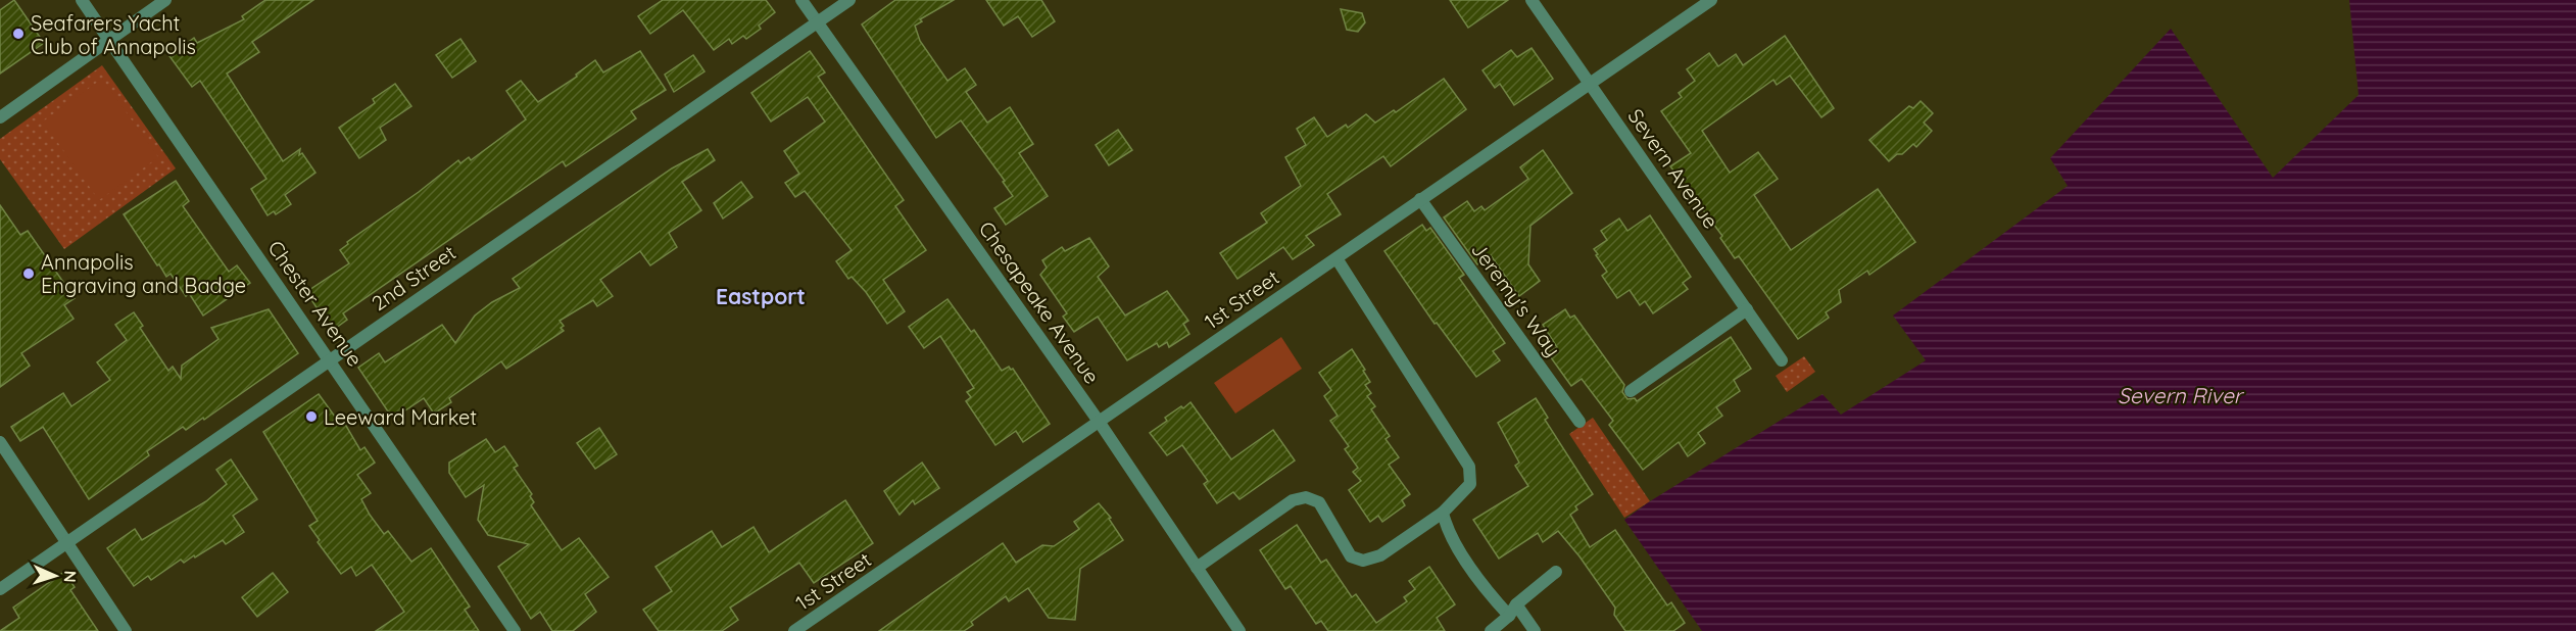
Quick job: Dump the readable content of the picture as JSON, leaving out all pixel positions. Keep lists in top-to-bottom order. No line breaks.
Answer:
{"streets":{"street":["Severn Avenue","2nd Street","1st Street","Jeremy's Way","Chesapeake Avenue","Chester Avenue"]},"crossings":[["Severn Avenue","1st Street"],["2nd Street","Chesapeake Avenue"],["2nd Street","Chester Avenue"],["1st Street","Jeremy's Way"],["1st Street","Chesapeake Avenue"]],"districts":["Eastport"],"water":["Severn River"],"places":["Seafarers Yacht Club of Annapolis","Annapolis Engraving and Badge","Leeward Market"],"north":"right"}
